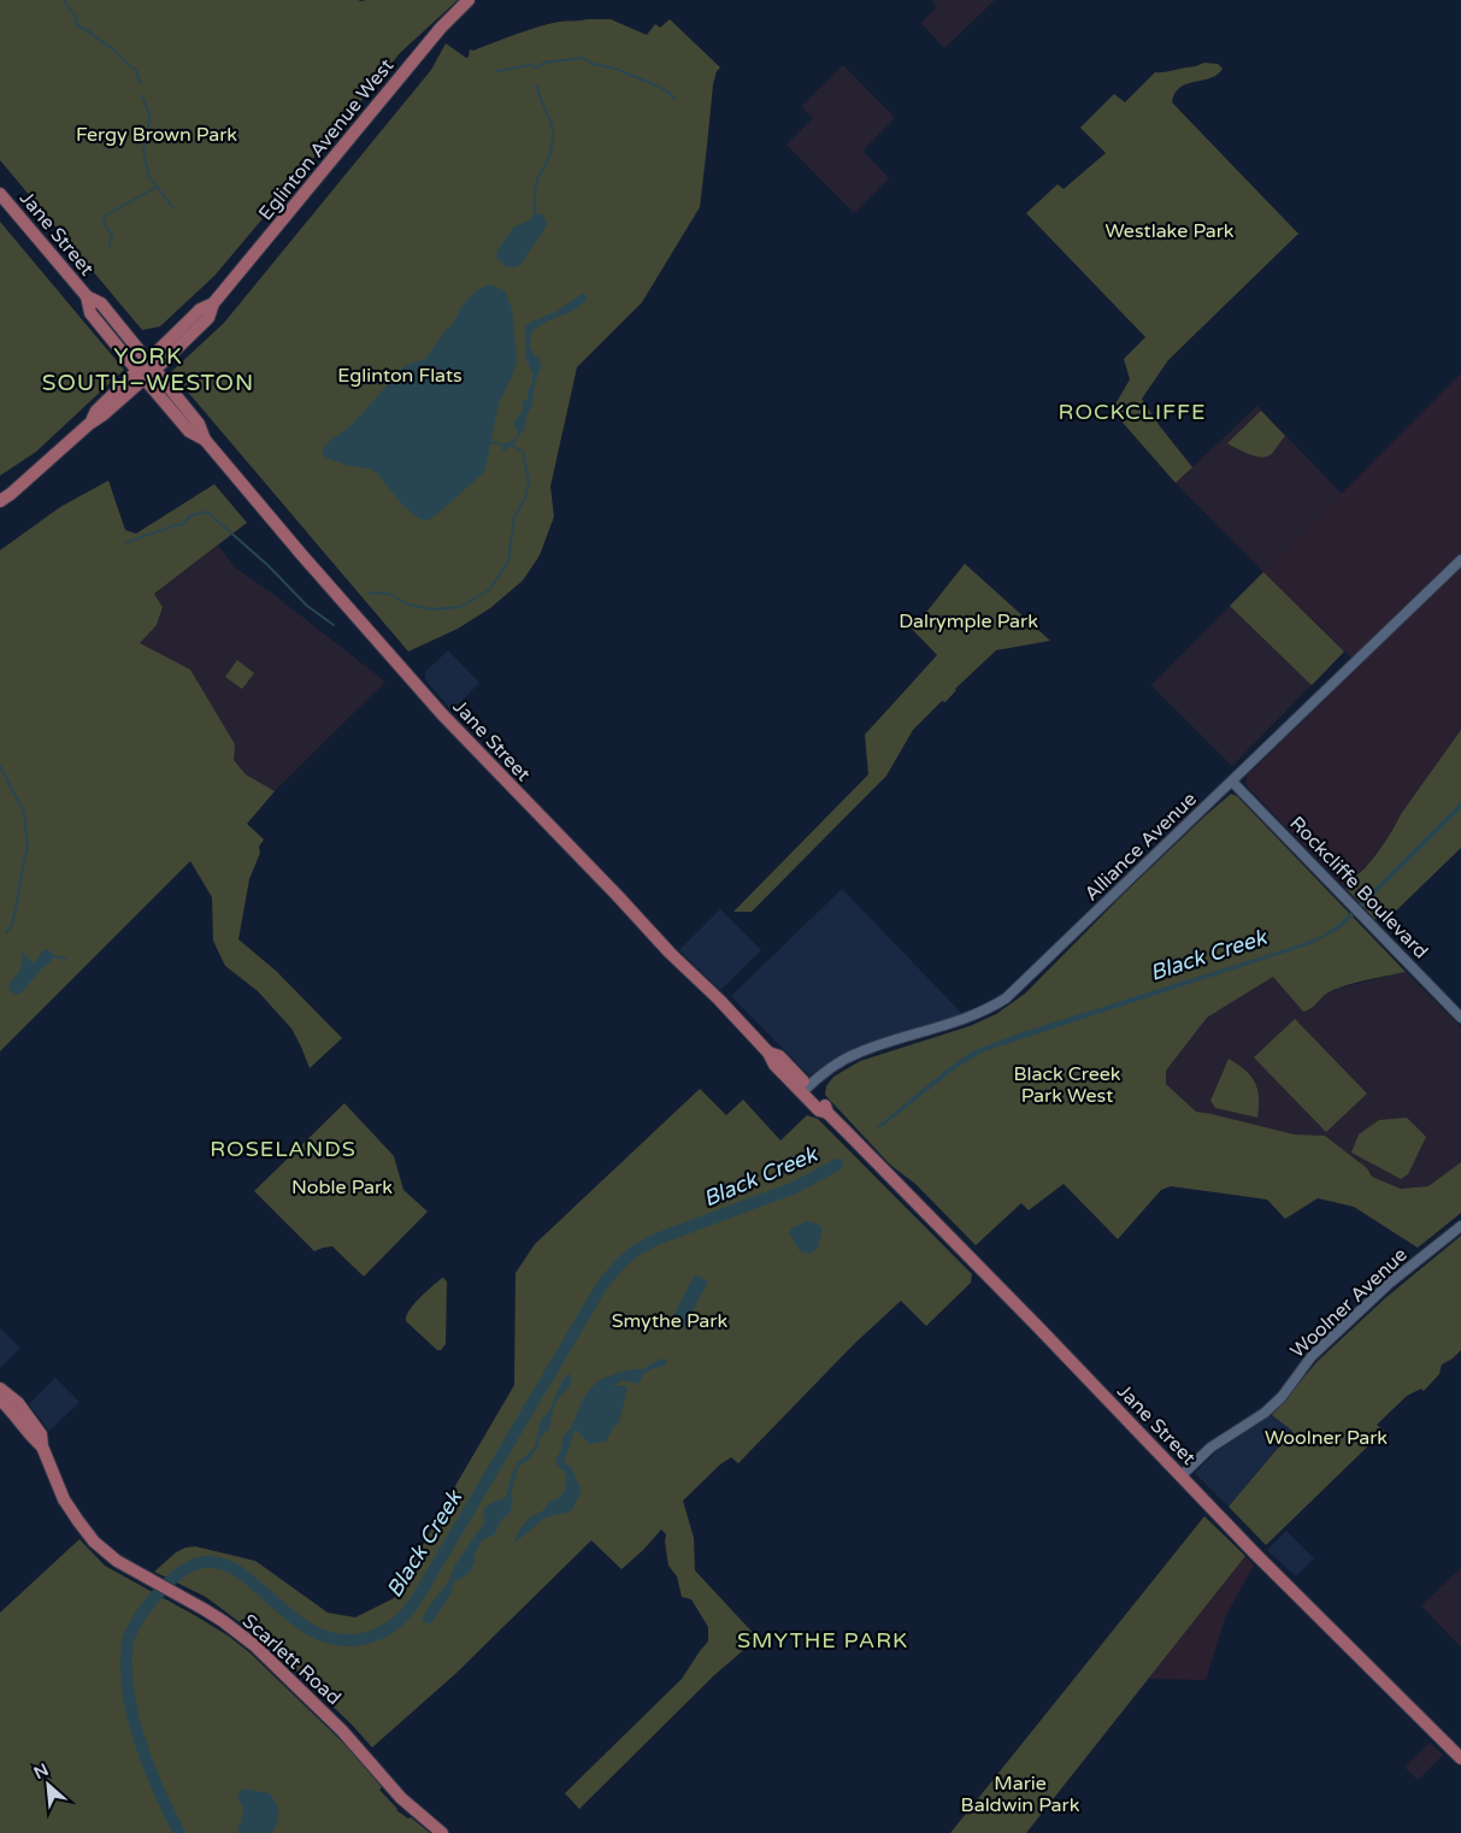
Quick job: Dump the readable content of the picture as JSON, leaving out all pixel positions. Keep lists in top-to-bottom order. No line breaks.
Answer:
{"streets":{"main road":["Eglinton Avenue West","Jane Street","Scarlett Road"],"street":["Alliance Avenue","Rockcliffe Boulevard","Woolner Avenue"]},"crossings":[["Eglinton Avenue West","Jane Street"],["Jane Street","Alliance Avenue"],["Jane Street","Woolner Avenue"],["Alliance Avenue","Rockcliffe Boulevard"]],"districts":["YORK SOUTH–WESTON","ROCKCLIFFE","ROSELANDS","SMYTHE PARK"],"water":["Black Creek"],"parks":["Fergy Brown Park","Westlake Park","Eglinton Flats","Dalrymple Park","Black Creek Park West","Noble Park","Smythe Park","Woolner Park","Marie Baldwin Park"],"north":"top left"}
